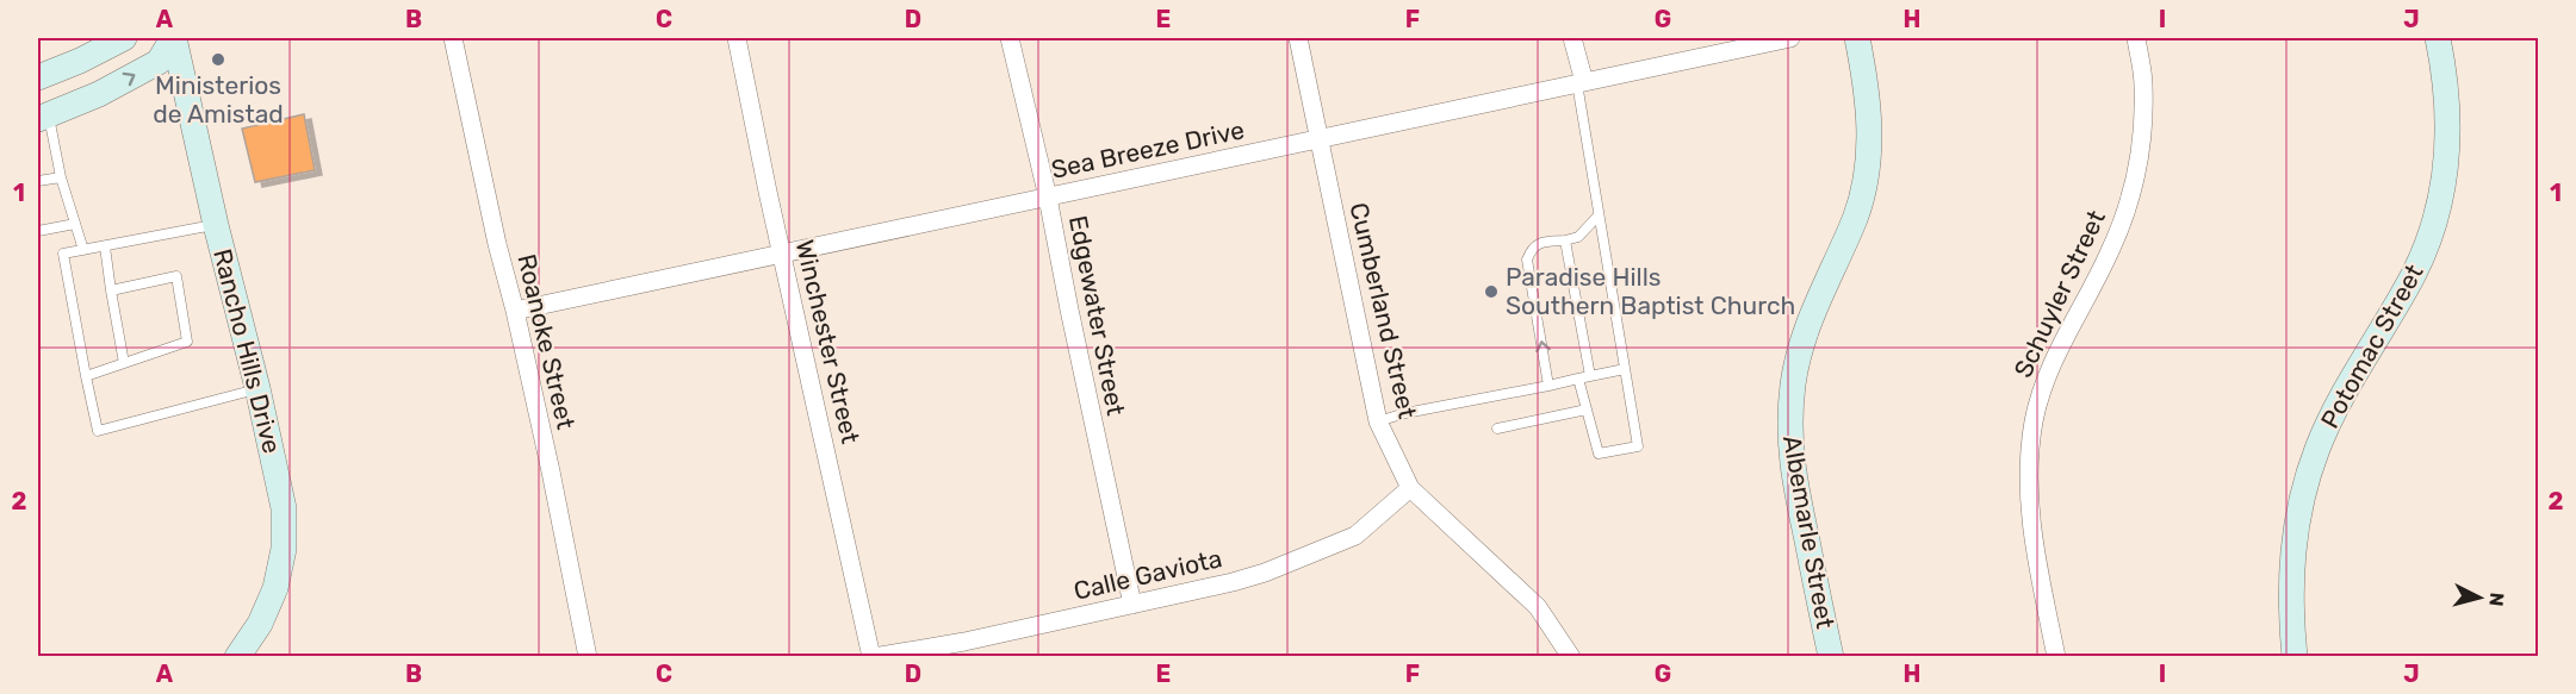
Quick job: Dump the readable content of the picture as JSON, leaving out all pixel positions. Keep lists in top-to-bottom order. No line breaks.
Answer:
{"streets":{"street":["Sea Breeze Drive","Schuyler Street","Cumberland Street","Edgewater Street","Roanoke Street","Winchester Street","Potomac Street","Rancho Hills Drive","Albemarle Street","Calle Gaviota"]},"crossings":[["Sea Breeze Drive","Cumberland Street"],["Sea Breeze Drive","Edgewater Street"],["Sea Breeze Drive","Roanoke Street"],["Sea Breeze Drive","Winchester Street"],["Cumberland Street","Calle Gaviota"],["Edgewater Street","Calle Gaviota"],["Winchester Street","Calle Gaviota"]],"places":["Ministerios de Amistad","Paradise Hills Southern Baptist Church"],"north":"right","grid":{"columns":["A","B","C","D","E","F","G","H","I","J"],"rows":["1","2"]}}
